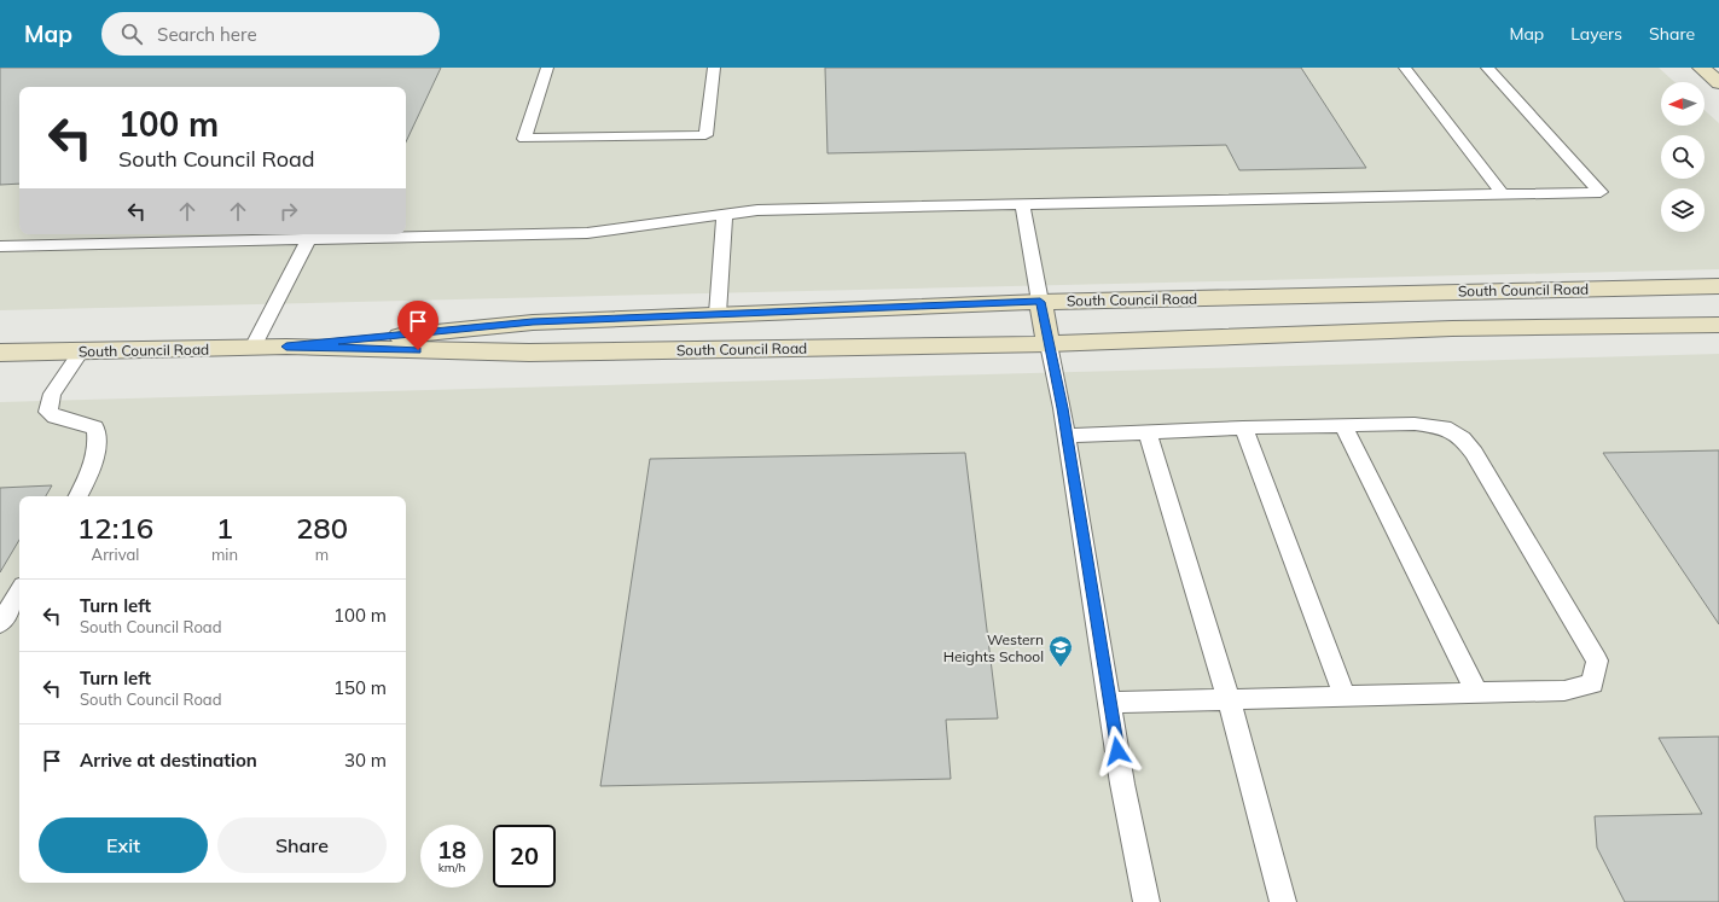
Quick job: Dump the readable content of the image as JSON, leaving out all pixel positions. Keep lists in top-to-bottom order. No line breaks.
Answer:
{"streets":{"main road":["South Council Road"]},"places":{"school or university":["Western Heights School"]},"north":"left","page":{"header":"Map","search":"Search here","nav":["Map","Layers","Share"],"turn":["100 m","South Council Road"],"eta":["12:16","Arrival","1","min","280","m"],"list":[{"name":"Turn left","note":"South Council Road","value":"100 m"},{"name":"Turn left","note":"South Council Road","value":"150 m"},{"name":"Arrive at destination","value":"30 m"}],"buttons":["Exit","Share"],"speed":"18 km/h","limit":"20"}}
